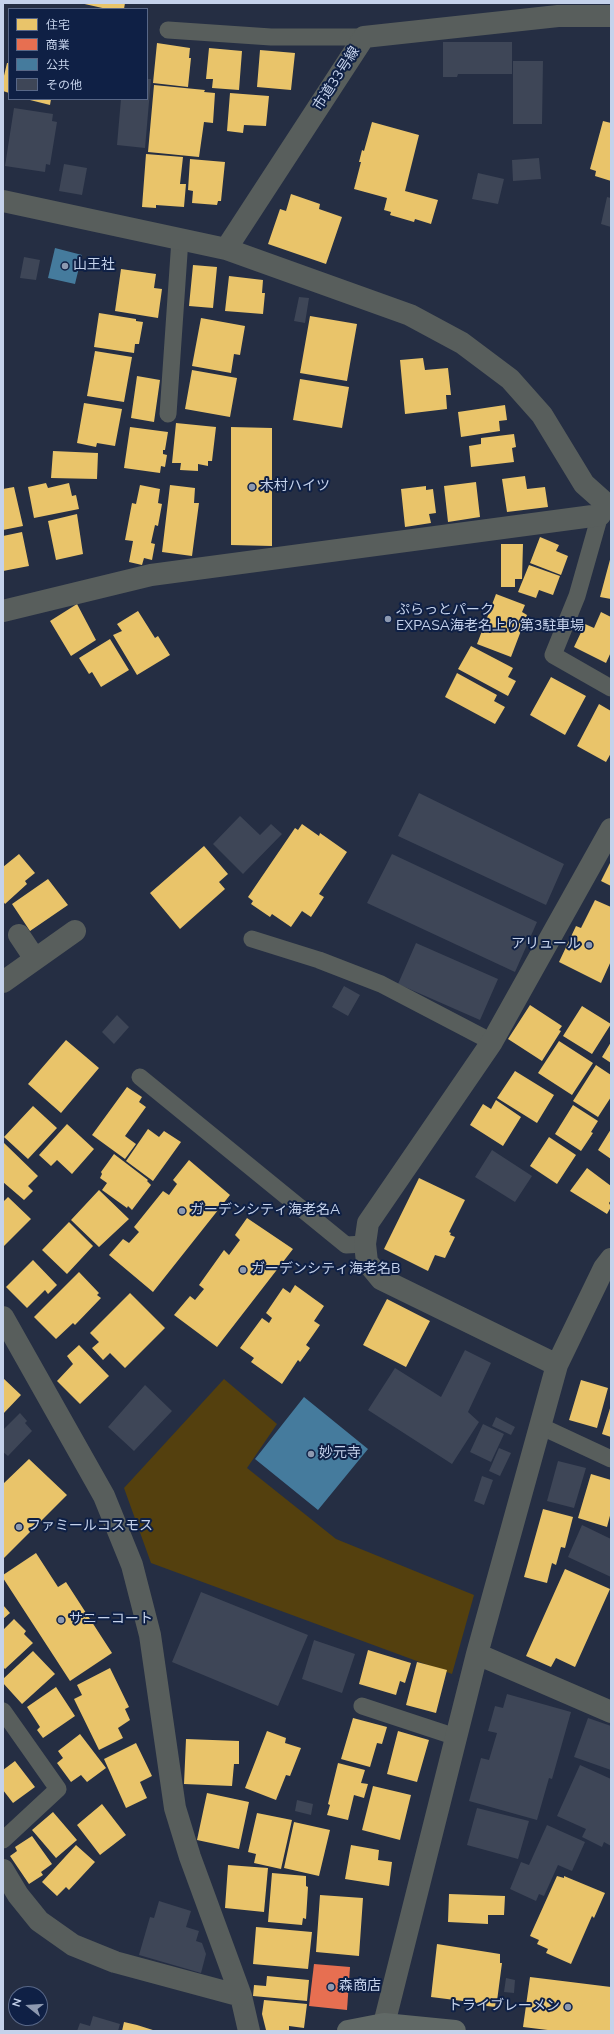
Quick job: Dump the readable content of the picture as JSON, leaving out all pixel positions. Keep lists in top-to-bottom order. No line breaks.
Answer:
{"streets":{"street":["市道33号線"]},"places":["山王社","木村ハイツ","ぷらっとパーク EXPASA海老名上り第3駐車場","アリュール","ガーデンシティ海老名A","ガーデンシティ海老名B","妙元寺","ファミールコスモス","サニーコート","森商店","トライブレーメン"],"legend":["住宅","商業","公共","その他"],"north":"left"}
